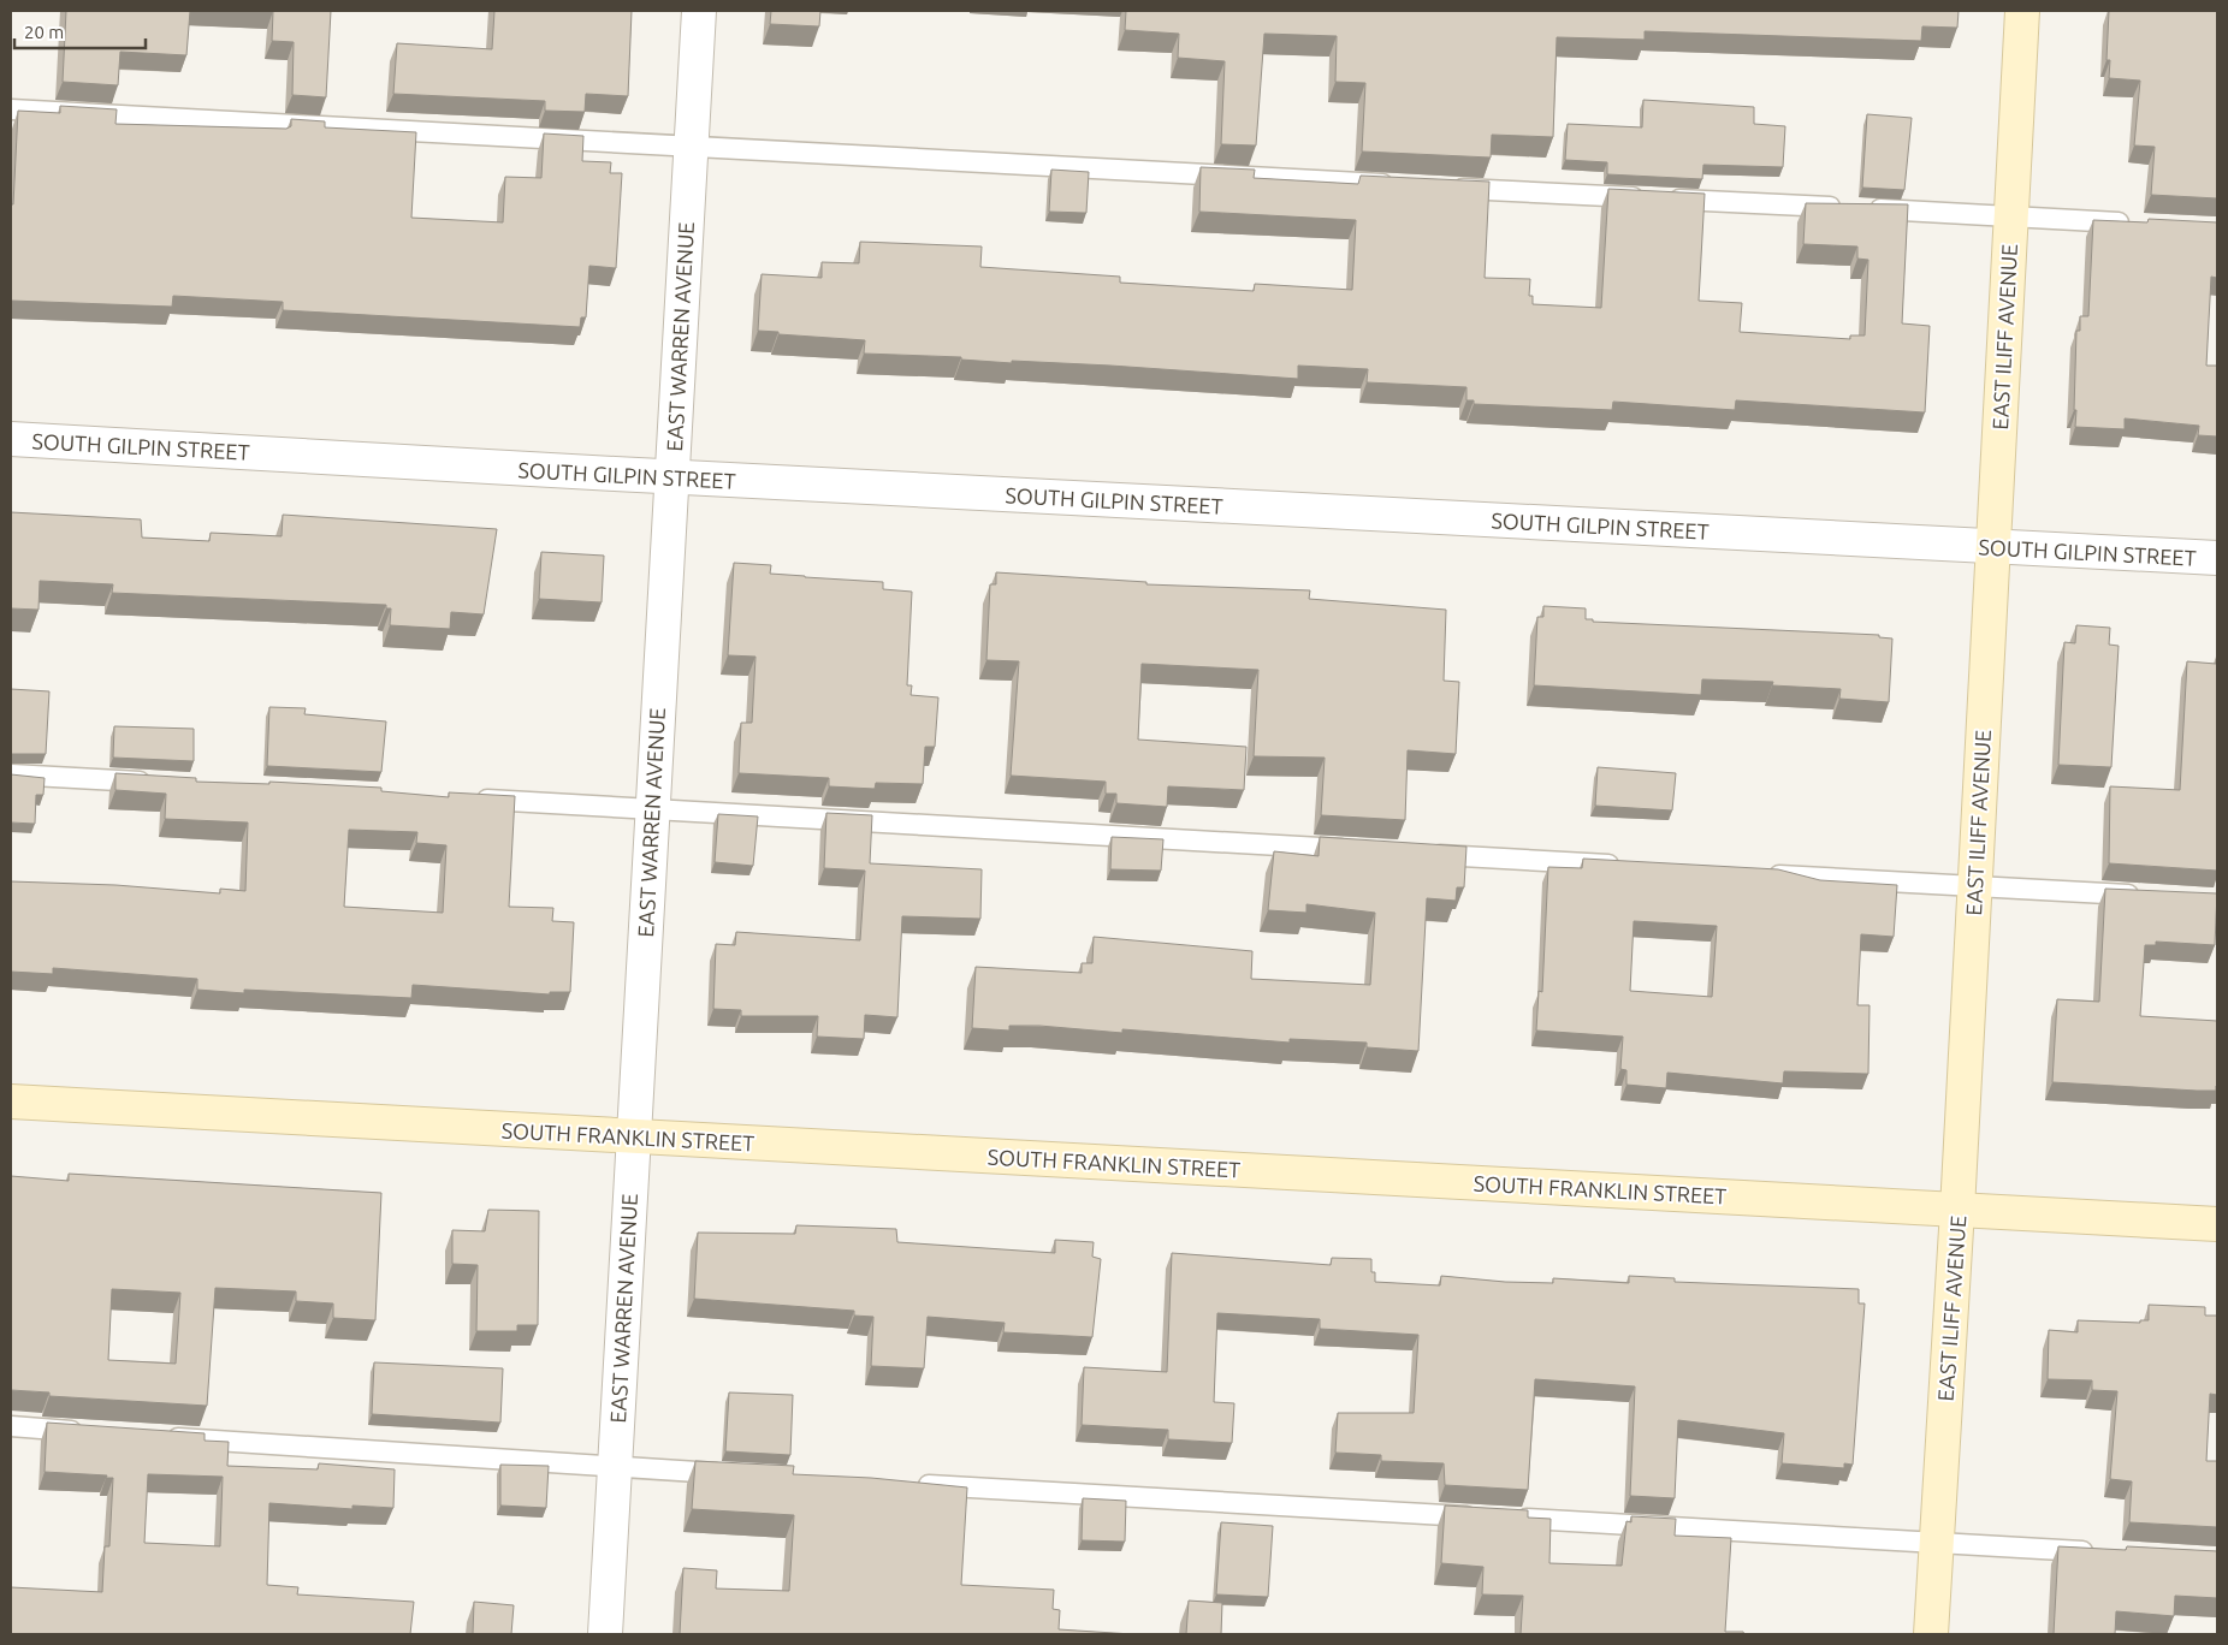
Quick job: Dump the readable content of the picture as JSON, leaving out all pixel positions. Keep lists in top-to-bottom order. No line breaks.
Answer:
{"streets":{"street":["EAST WARREN AVENUE","EAST ILIFF AVENUE","SOUTH GILPIN STREET","SOUTH FRANKLIN STREET"]},"crossings":[["EAST WARREN AVENUE","SOUTH GILPIN STREET"],["EAST WARREN AVENUE","SOUTH FRANKLIN STREET"],["EAST ILIFF AVENUE","SOUTH GILPIN STREET"],["EAST ILIFF AVENUE","SOUTH FRANKLIN STREET"]],"scale_bar":"20 m"}
